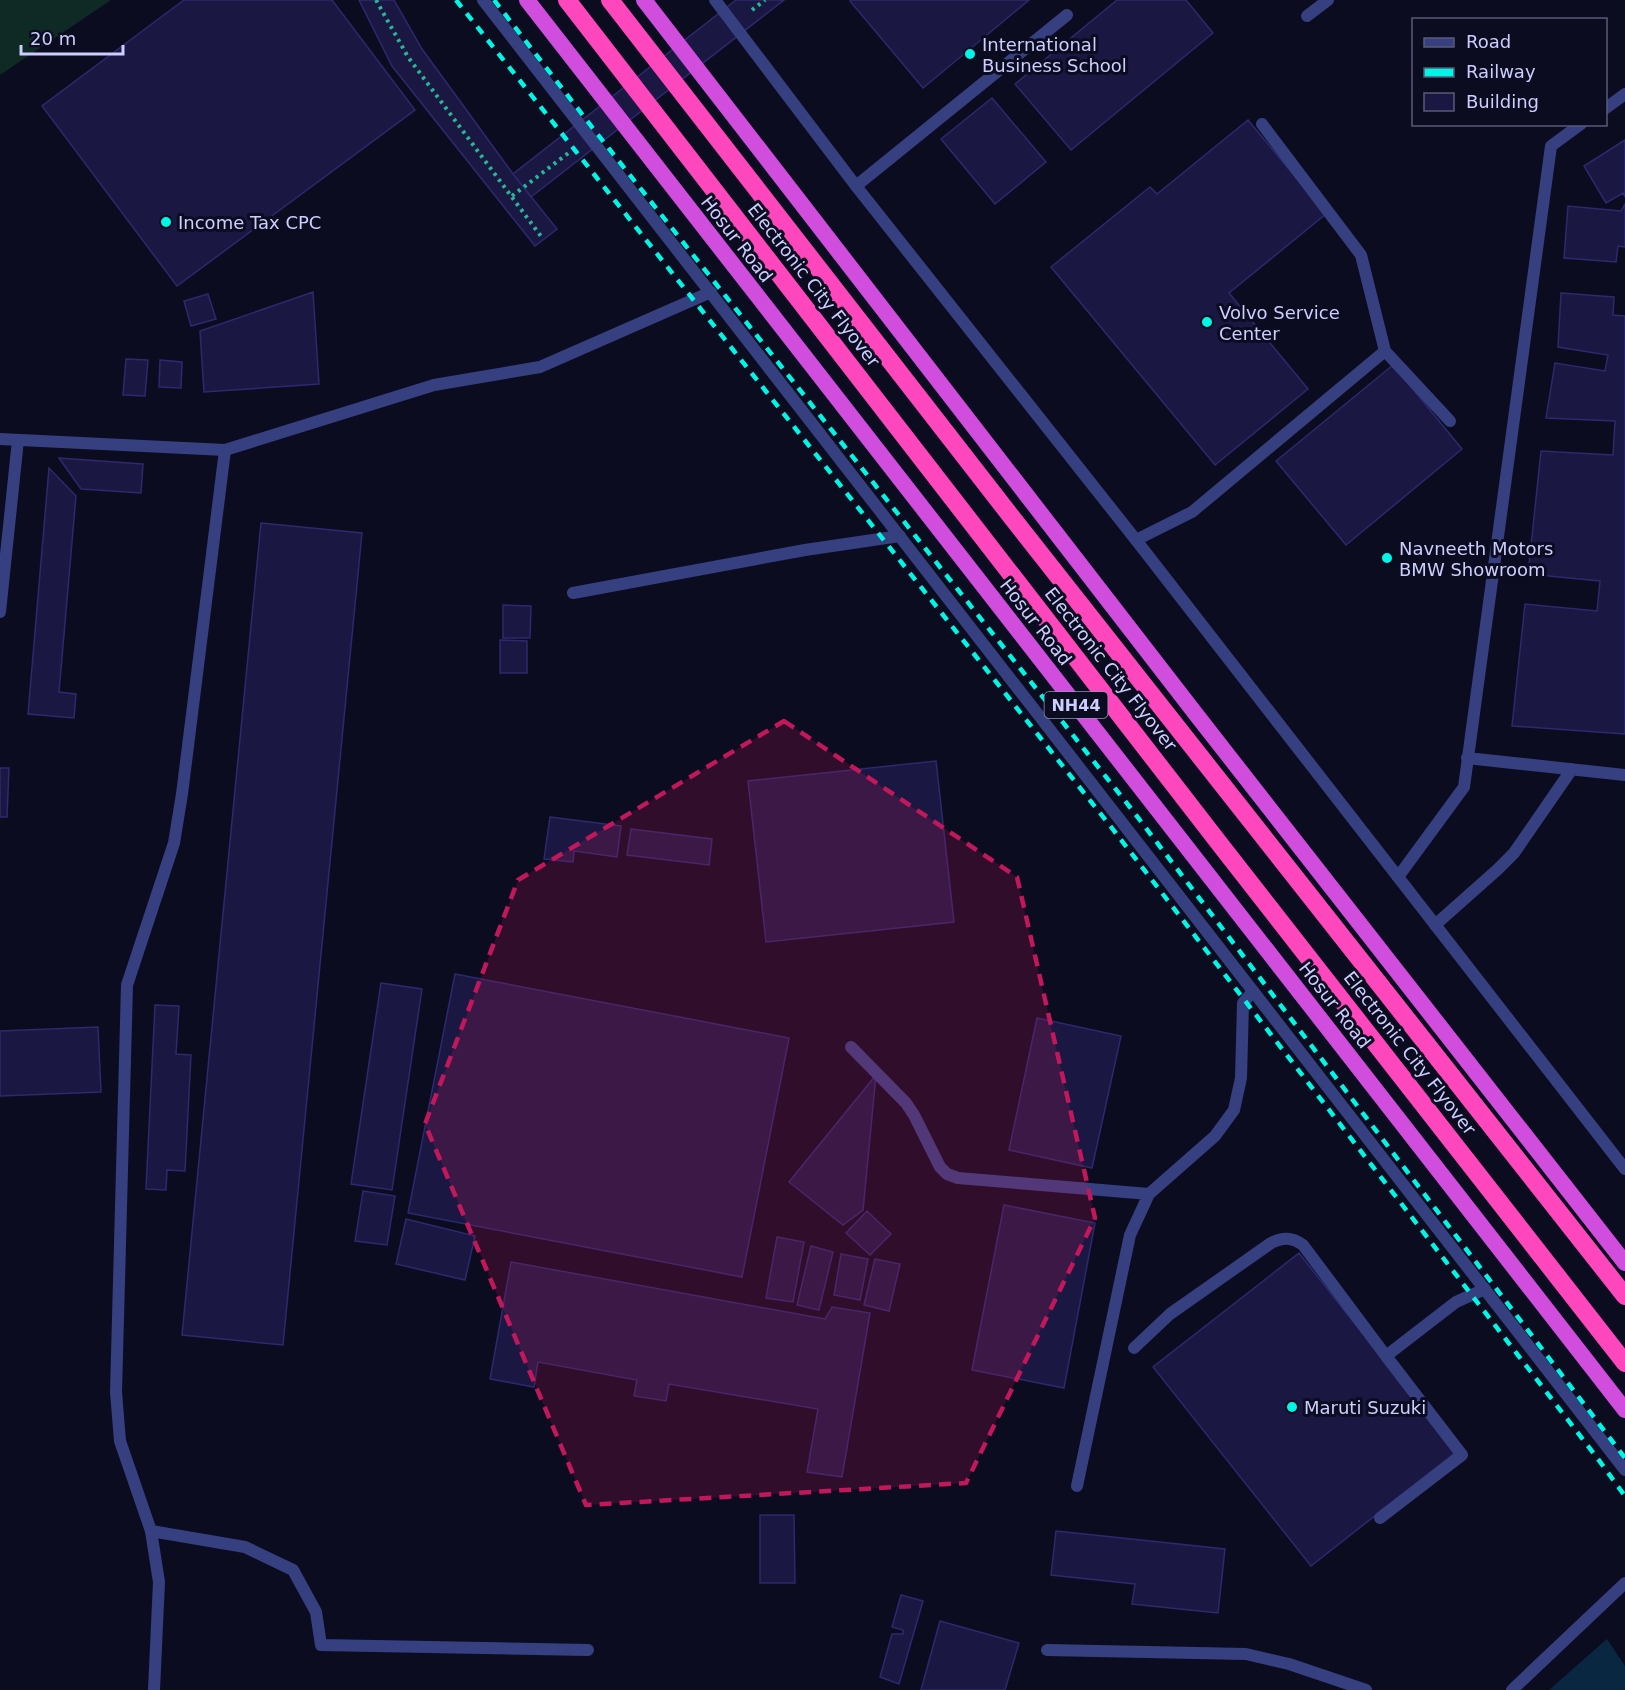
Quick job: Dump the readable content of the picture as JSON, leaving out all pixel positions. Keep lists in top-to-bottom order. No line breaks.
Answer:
{"streets":{"highway":["Hosur Road","Electronic City Flyover","NH44"]},"places":["International Business School","Income Tax CPC","Volvo Service Center","Navneeth Motors BMW Showroom","Maruti Suzuki"],"legend":["Road","Railway","Building"],"scale_bar":"20 m"}
